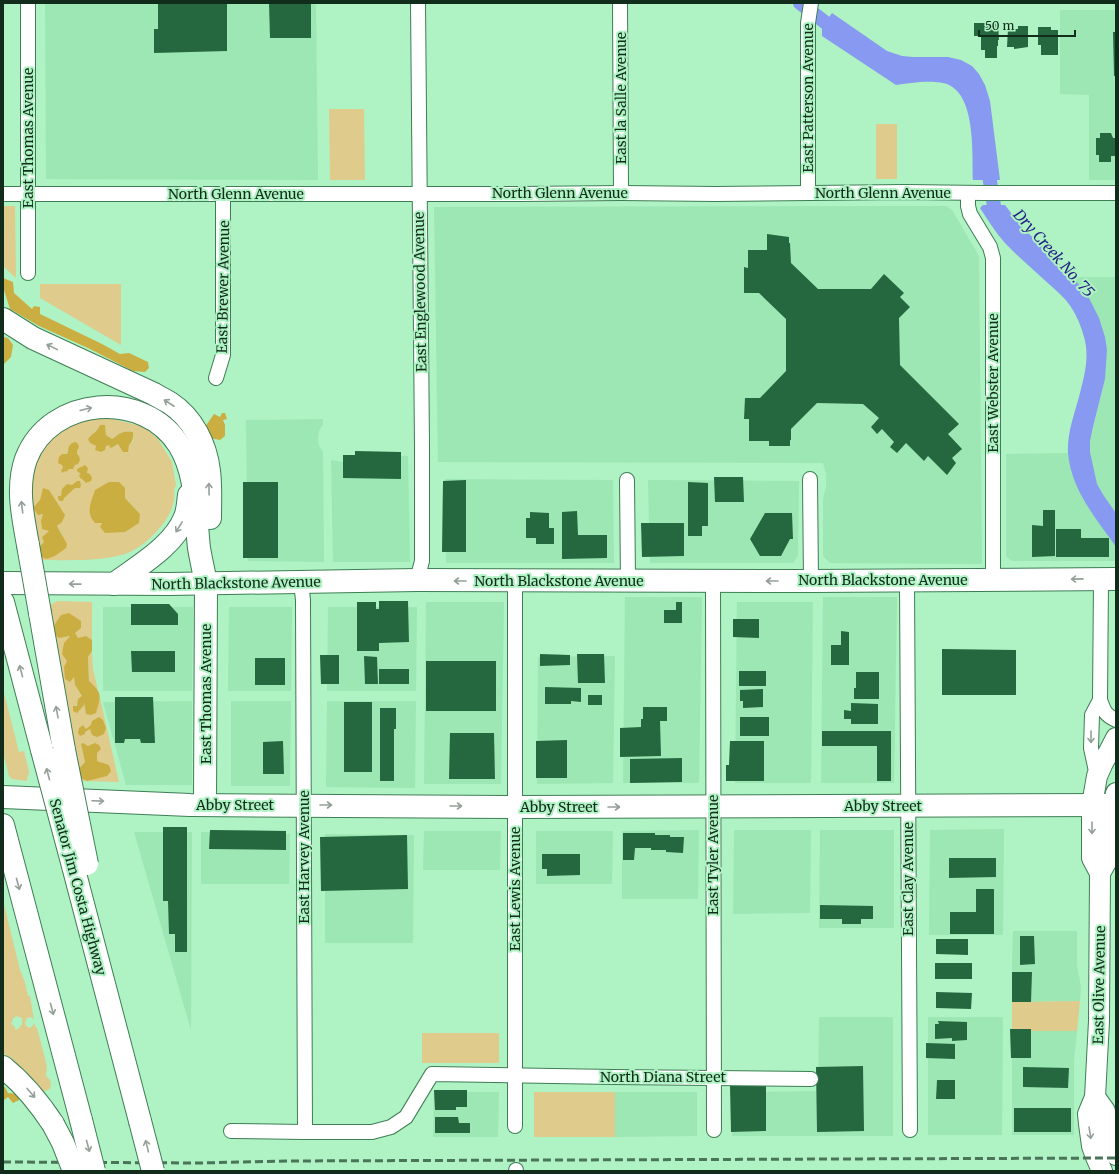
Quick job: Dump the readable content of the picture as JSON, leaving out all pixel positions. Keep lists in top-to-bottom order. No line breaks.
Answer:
{"streets":{"main road":["East Thomas Avenue","North Blackstone Avenue","Abby Street","Senator Jim Costa Highway","East Olive Avenue"],"street":["East la Salle Avenue","East Patterson Avenue","North Glenn Avenue","East Brewer Avenue","East Englewood Avenue","East Webster Avenue","East Tyler Avenue","East Harvey Avenue","East Clay Avenue","East Lewis Avenue","North Diana Street"]},"crossings":[["East la Salle Avenue","North Glenn Avenue"],["East Patterson Avenue","North Glenn Avenue"],["East Thomas Avenue","North Glenn Avenue"],["East Thomas Avenue","North Blackstone Avenue"],["East Thomas Avenue","Abby Street"],["North Glenn Avenue","East Brewer Avenue"],["North Glenn Avenue","East Englewood Avenue"],["North Glenn Avenue","East Webster Avenue"],["East Englewood Avenue","North Blackstone Avenue"],["East Webster Avenue","North Blackstone Avenue"],["North Blackstone Avenue","East Tyler Avenue"],["North Blackstone Avenue","East Harvey Avenue"],["North Blackstone Avenue","East Clay Avenue"],["North Blackstone Avenue","East Lewis Avenue"],["Abby Street","East Tyler Avenue"],["Abby Street","East Harvey Avenue"],["Abby Street","East Clay Avenue"],["Abby Street","East Lewis Avenue"],["Abby Street","East Olive Avenue"],["East Tyler Avenue","North Diana Street"],["East Lewis Avenue","North Diana Street"]],"one_way":["North Blackstone Avenue","Abby Street"],"water":["Dry Creek No. 75"],"scale_bar":"50 m"}
